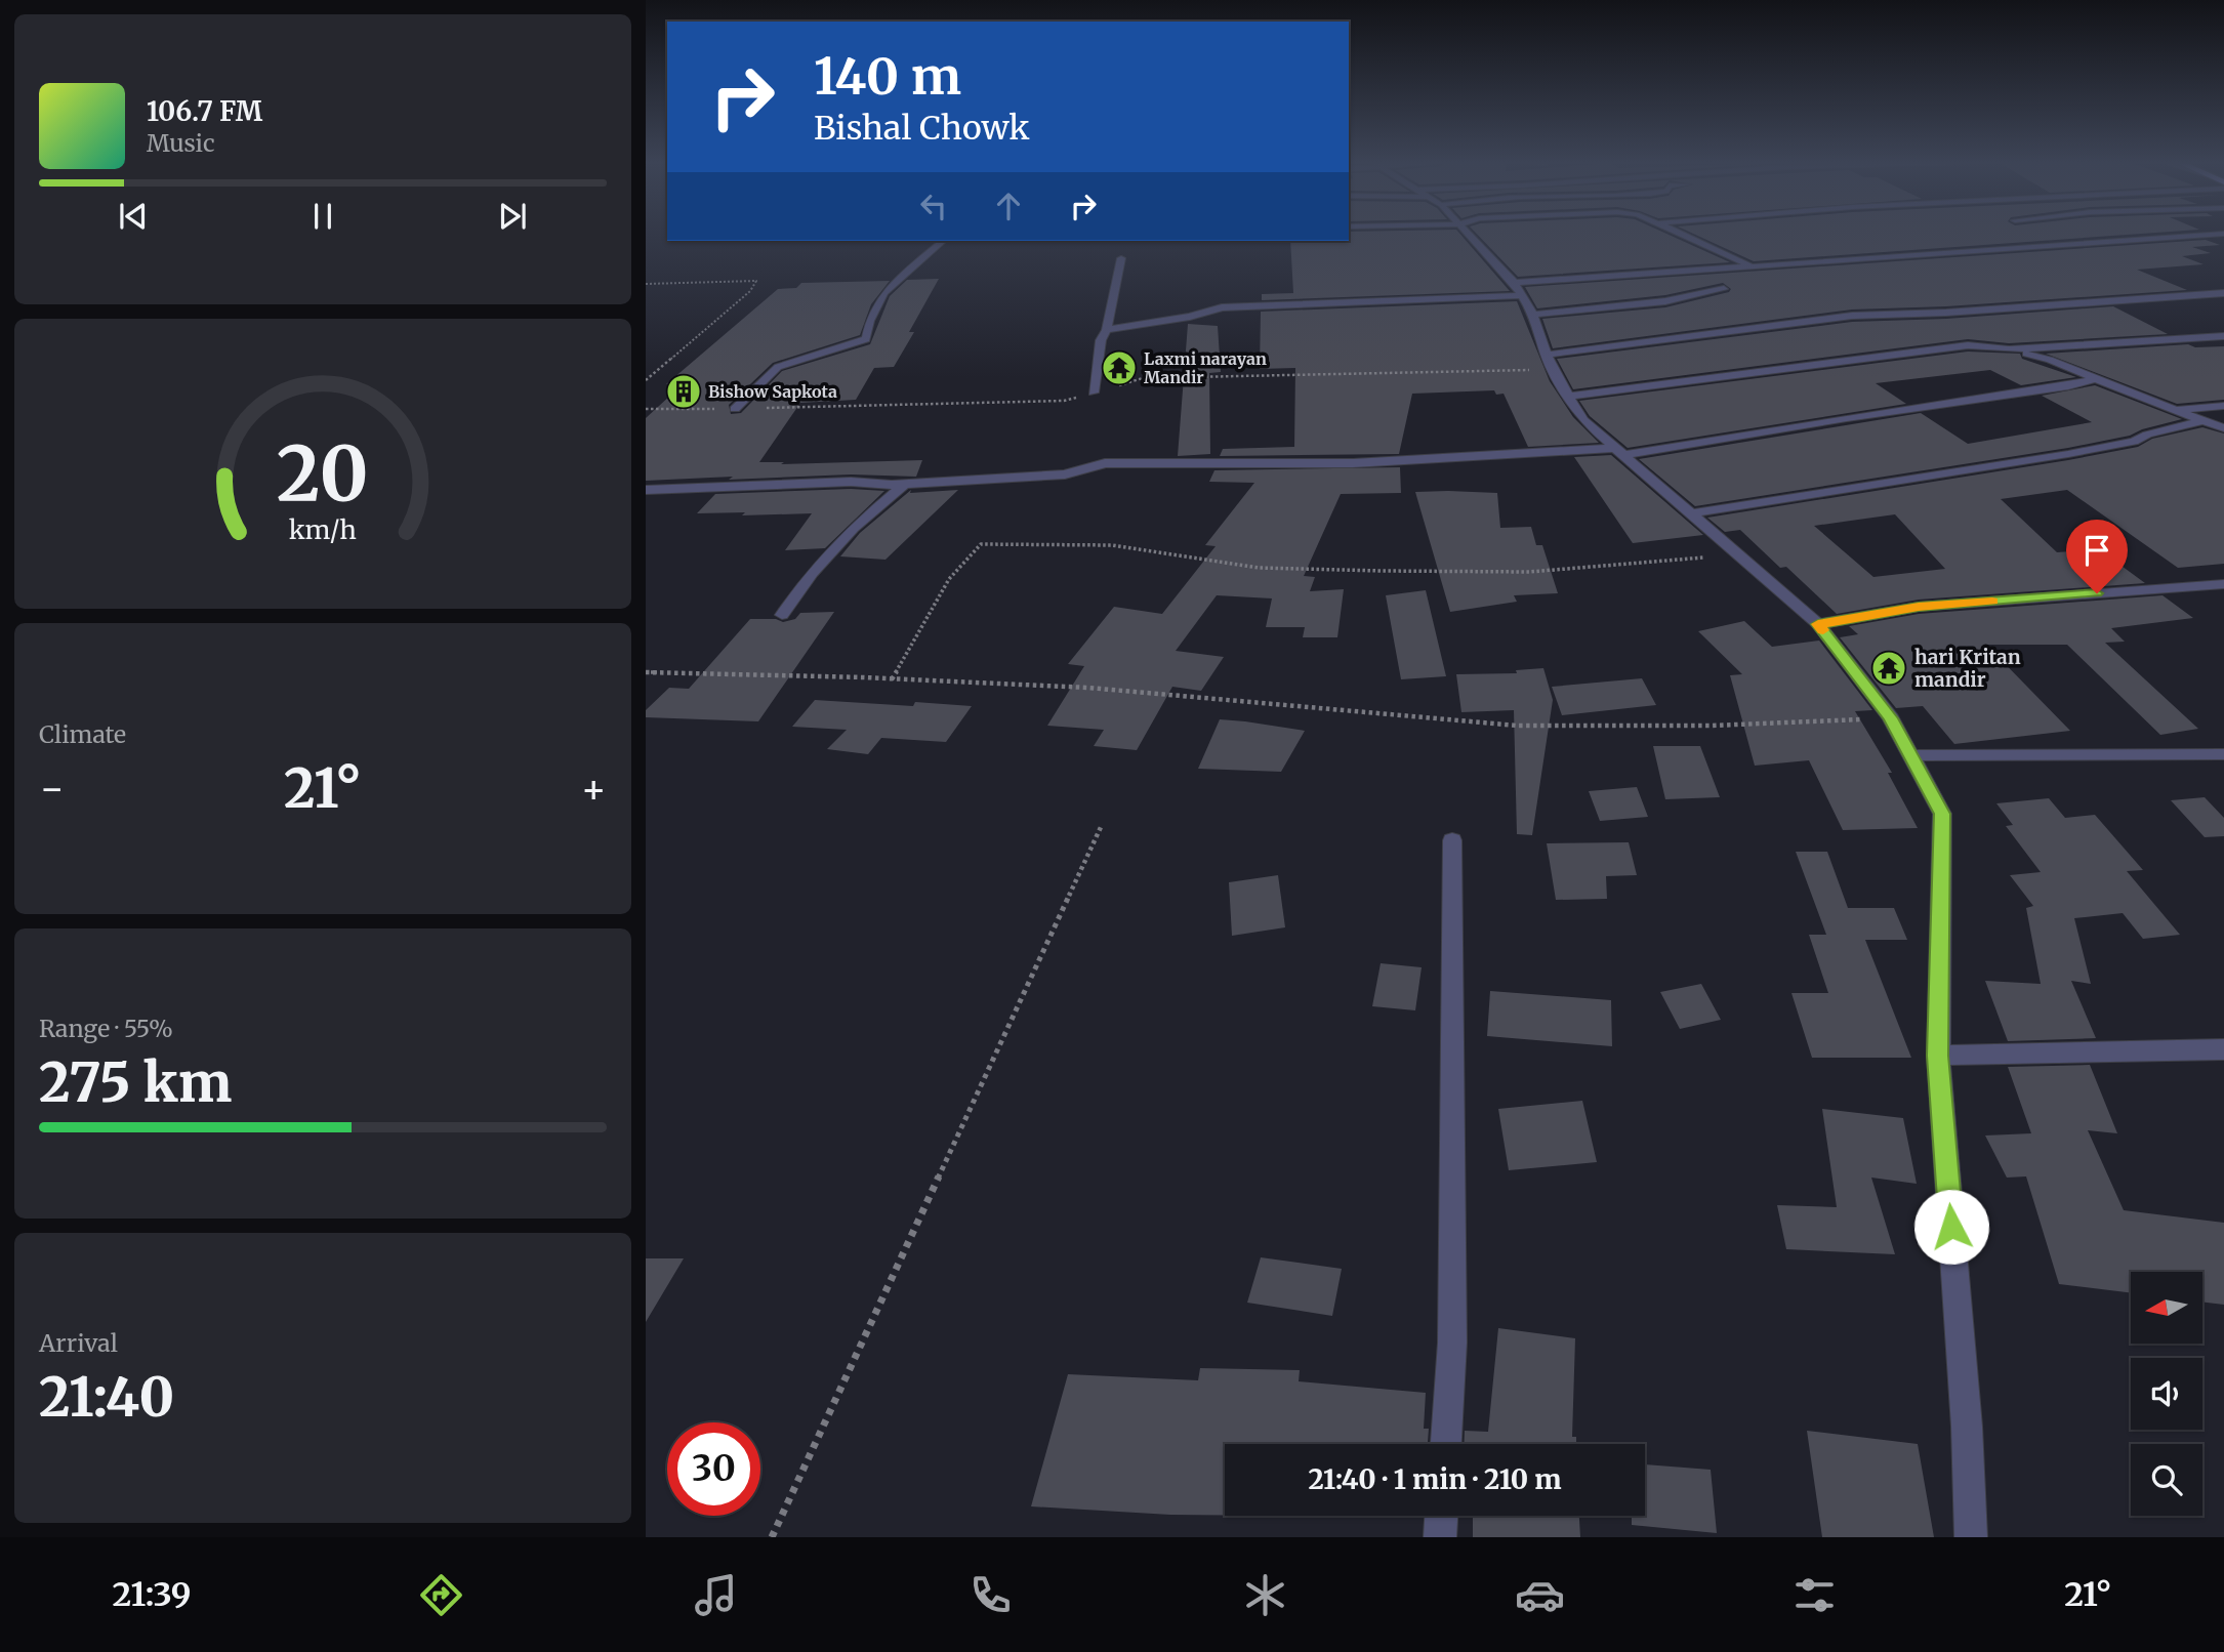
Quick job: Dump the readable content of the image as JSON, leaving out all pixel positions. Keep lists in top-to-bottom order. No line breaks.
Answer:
{"places":{"temple":["Laxmi narayan Mandir","hari Kritan mandir"],"building":["Bishow Sapkota"]},"north":"left","page":{"turn":["140 m","Bishal Chowk"],"song":["106.7 FM","Music"],"tile":["Climate",["Range · 55%","275 km"],["Arrival","21:40"]],"heat":["−","21°","+"],"limit":"30","trip":"21:40 · 1 min · 210 m","tabs":["21:39","21°"],"gauge":["20","km/h"]}}
